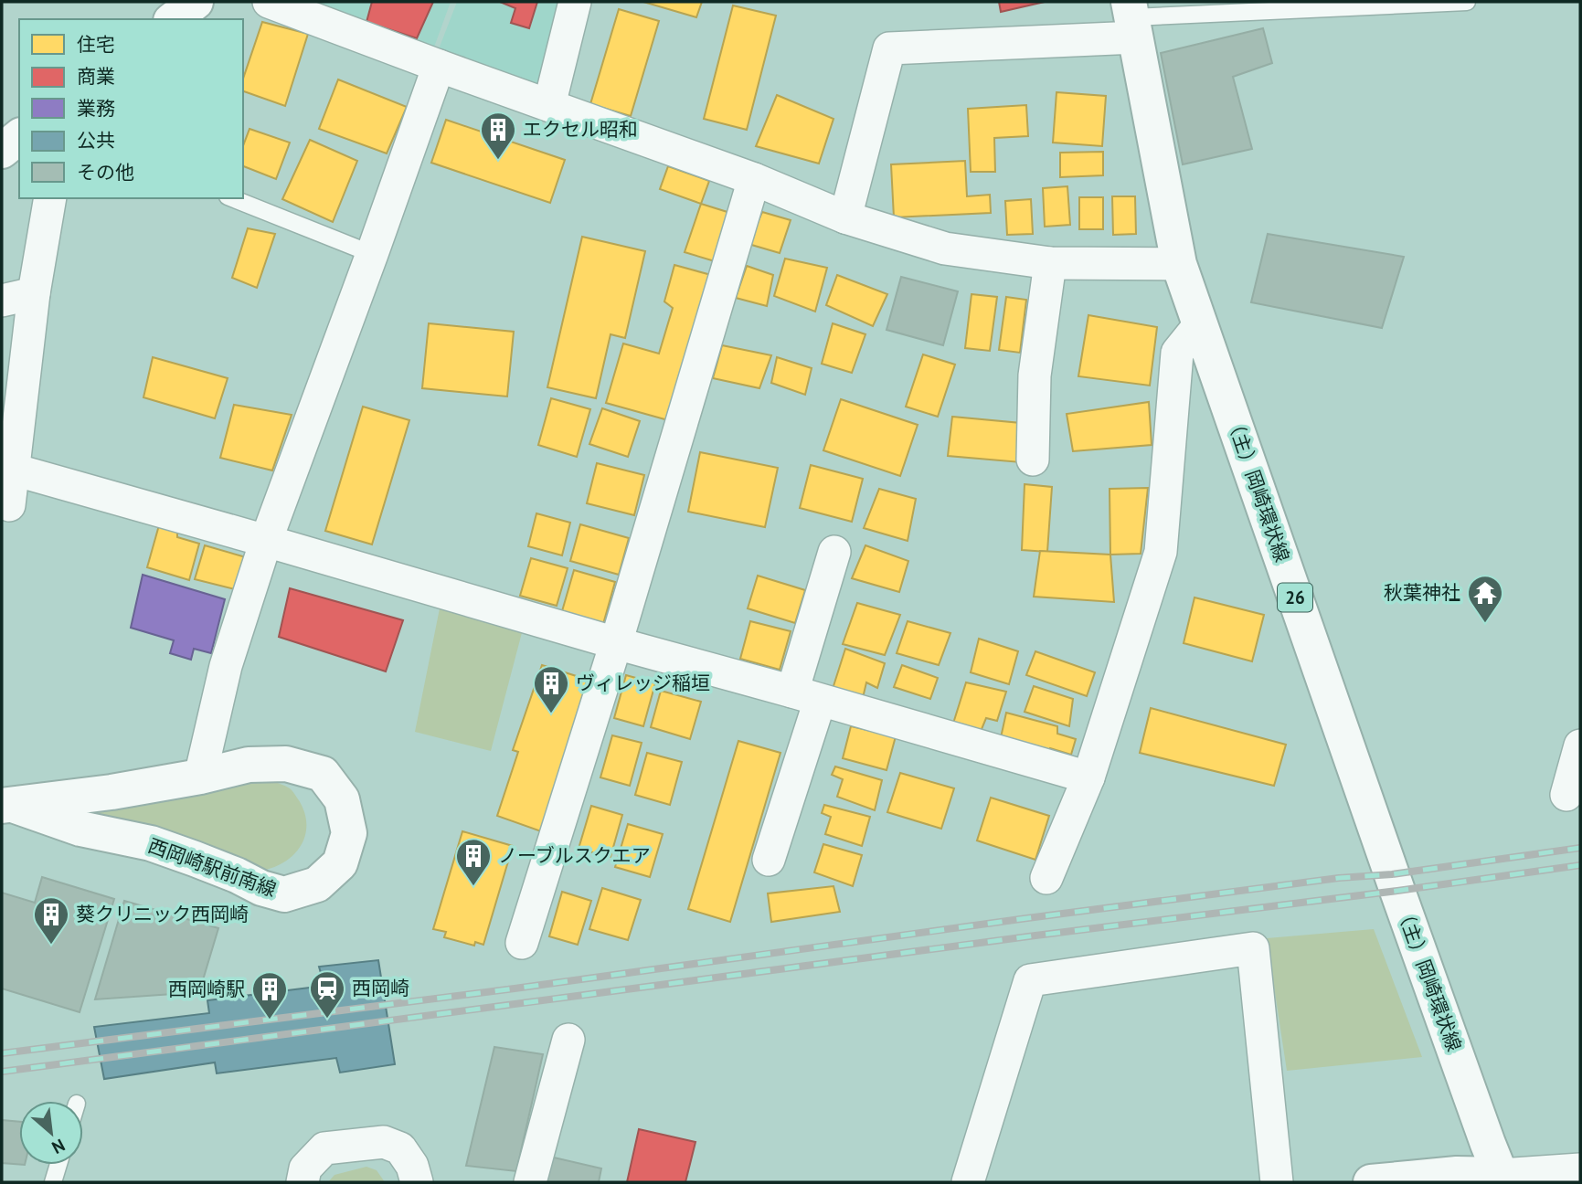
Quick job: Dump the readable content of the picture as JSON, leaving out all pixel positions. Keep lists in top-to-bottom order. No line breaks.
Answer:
{"streets":{"main road":["（主）岡崎環状線","26","西岡崎駅前南線"]},"places":{"building":["エクセル昭和","ヴィレッジ稲垣","ノーブルスクエア","葵クリニック西岡崎","西岡崎駅"],"temple":["秋葉神社"],"station":["西岡崎"]},"legend":["住宅","商業","業務","公共","その他"],"north":"bottom right"}
